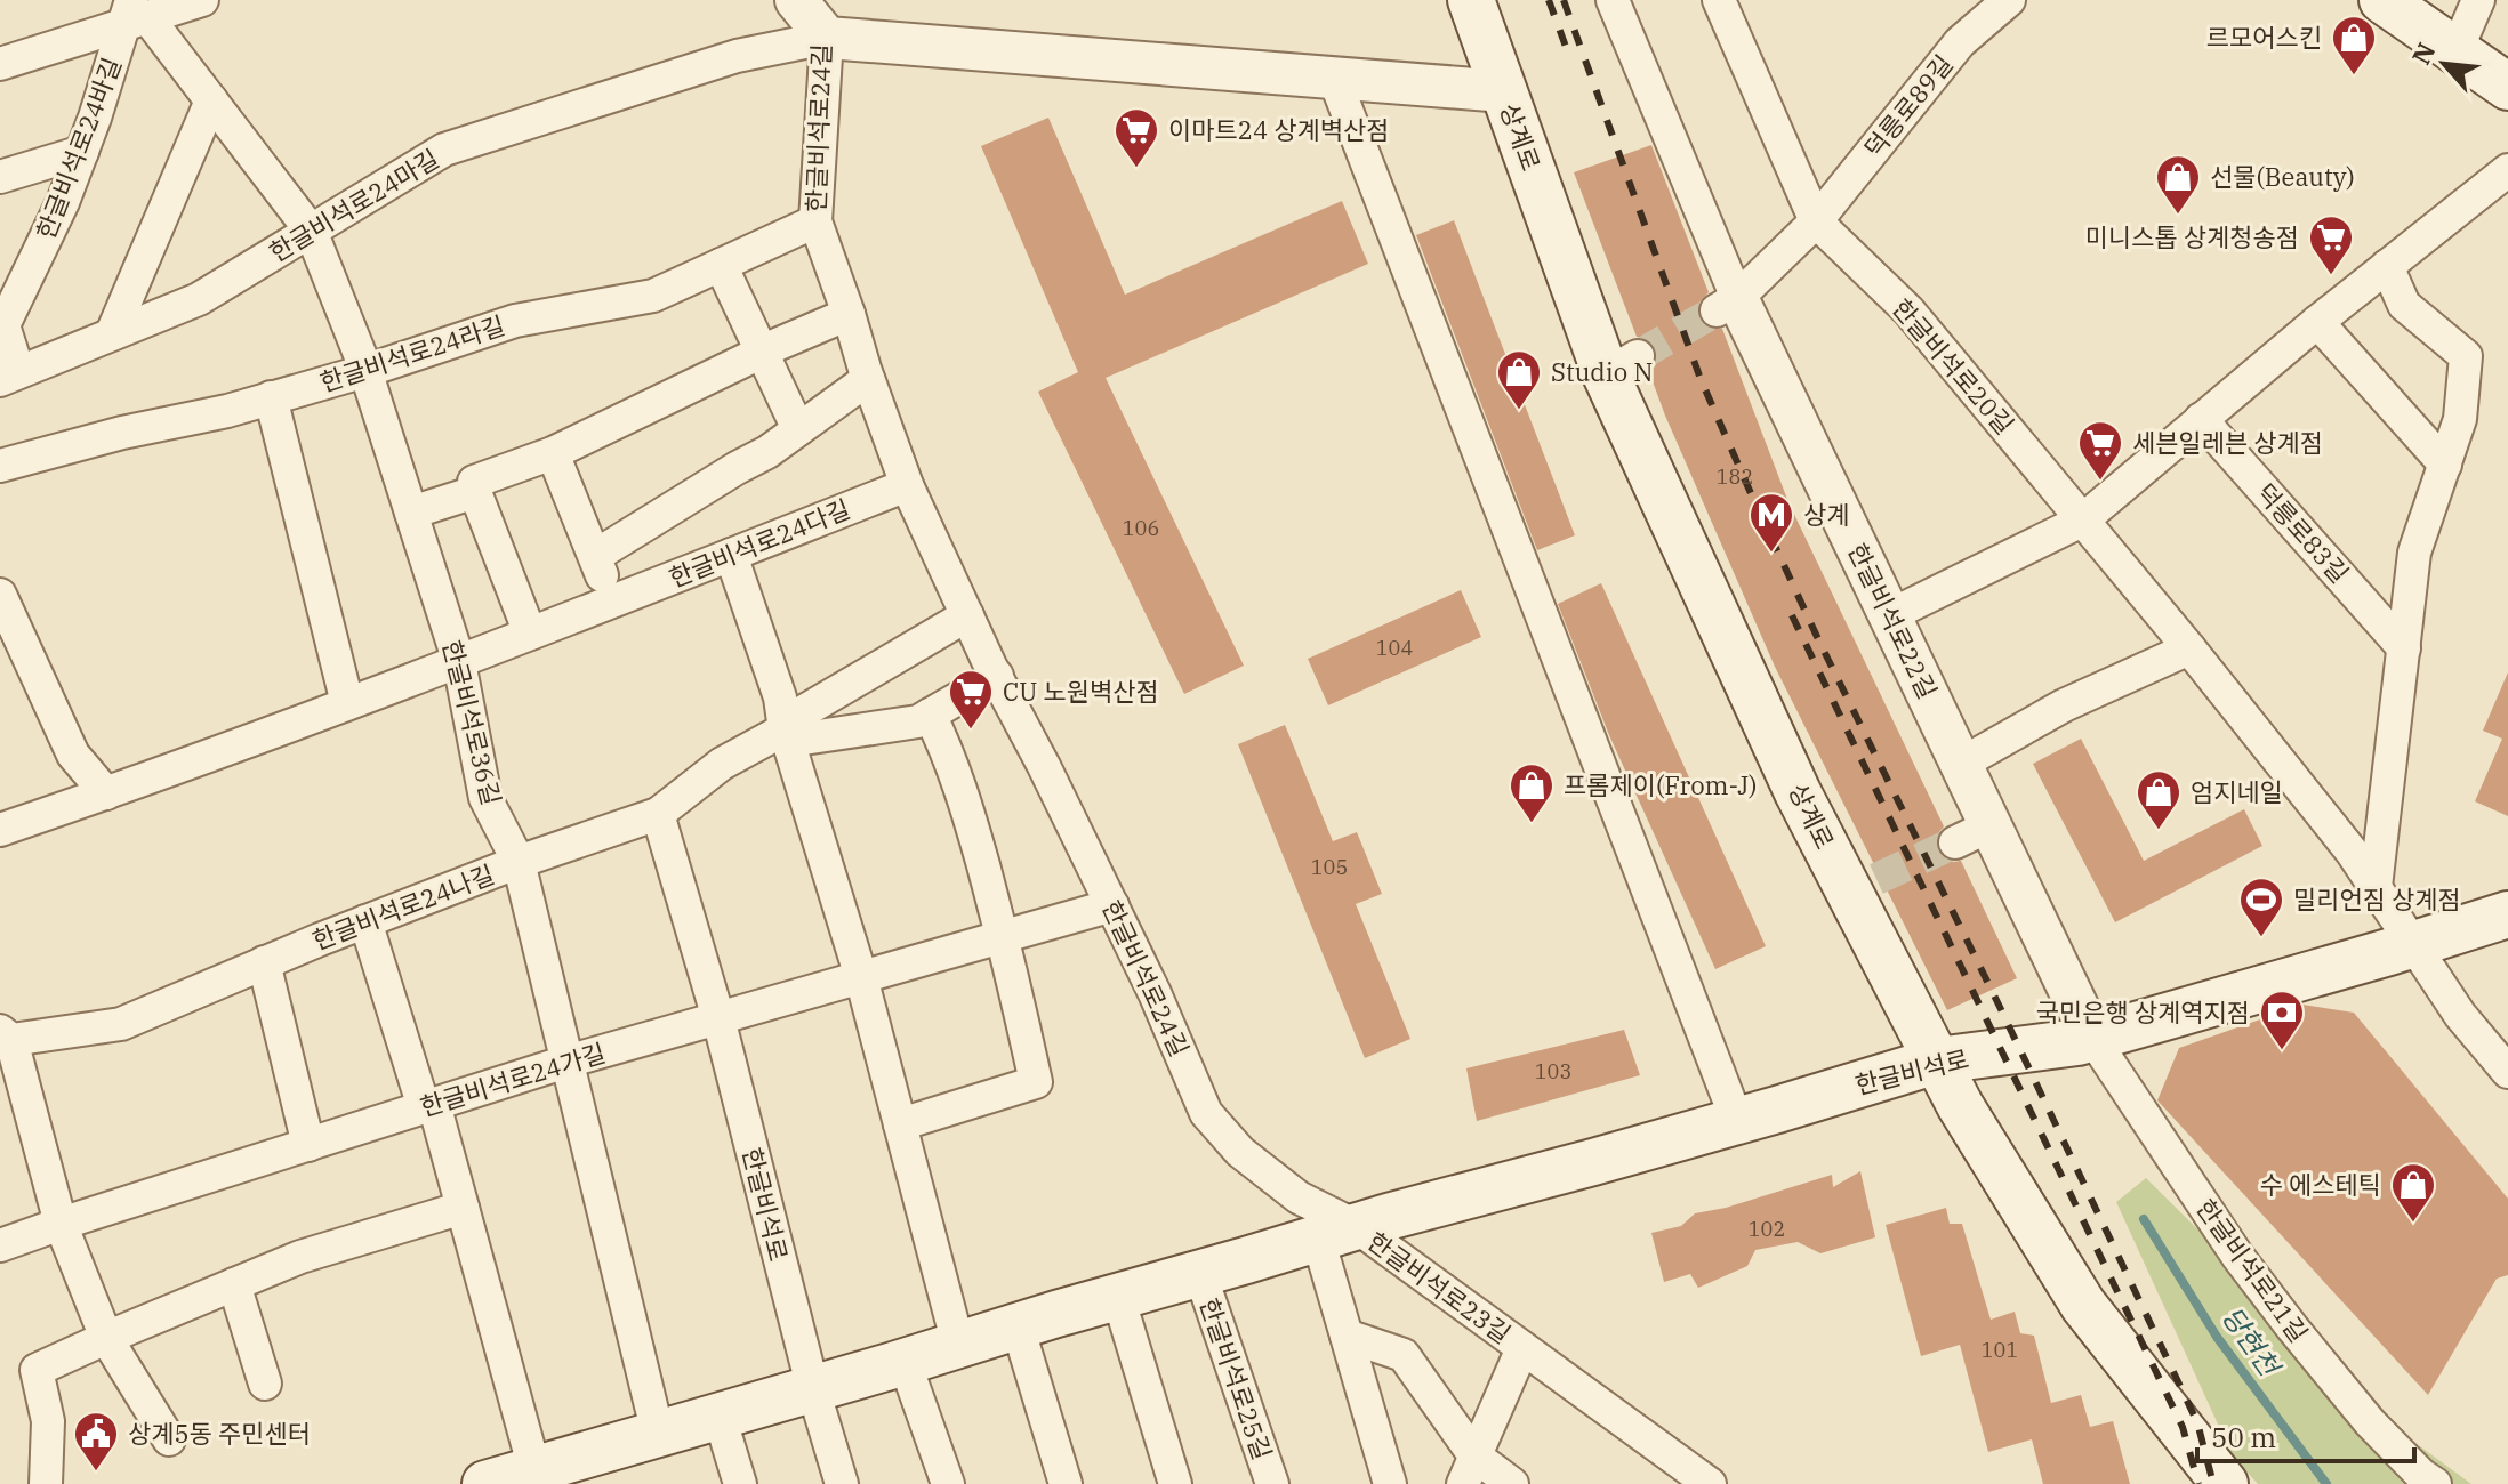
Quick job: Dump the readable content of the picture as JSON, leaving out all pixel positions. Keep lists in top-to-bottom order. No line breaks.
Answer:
{"streets":{"main road":["상계로","한글비석로"],"street":["덕릉로89길","한글비석로24길","한글비석로24바길","한글비석로24마길","한글비석로24라길","한글비석로20길","덕릉로83길","한글비석로24다길","한글비석로22길","한글비석로36길","한글비석로24나길","한글비석로24가길","한글비석로21길","한글비석로23길","한글비석로25길"]},"crossings":[["덕릉로89길","한글비석로20길"],["한글비석로24길","상계로"],["한글비석로24길","한글비석로24마길"],["한글비석로24길","한글비석로24라길"],["한글비석로24길","한글비석로24다길"],["한글비석로24길","한글비석로24나길"],["한글비석로24길","한글비석로"],["한글비석로24길","한글비석로24가길"],["한글비석로24길","한글비석로23길"],["상계로","한글비석로24마길"],["상계로","한글비석로"],["한글비석로24바길","한글비석로24마길"],["한글비석로24바길","한글비석로36길"],["한글비석로24마길","한글비석로36길"],["한글비석로24라길","한글비석로36길"],["한글비석로20길","한글비석로"],["한글비석로24다길","한글비석로36길"],["한글비석로22길","한글비석로"],["한글비석로22길","한글비석로21길"],["한글비석로36길","한글비석로24나길"],["한글비석로36길","한글비석로"],["한글비석로36길","한글비석로24가길"],["한글비석로24나길","한글비석로"],["한글비석로","한글비석로24가길"],["한글비석로","한글비석로21길"],["한글비석로","한글비석로23길"],["한글비석로","한글비석로25길"]],"water":["당현천"],"places":{"shop":["르모어스킨","선물(Beauty)","Studio N","프롬제이(From-J)","엄지네일","수 에스테틱"],"supermarket":["이마트24 상계벽산점","미니스톱 상계청송점","세븐일레븐 상계점","CU 노원벽산점"],"metro station":["상계"],"sports":["밀리언짐 상계점"],"bank":["국민은행 상계역지점"],"public building":["상계5동 주민센터"]},"house_numbers":["182","106","104","105","103","102","101"],"scale_bar":"50 m","north":"top left"}
